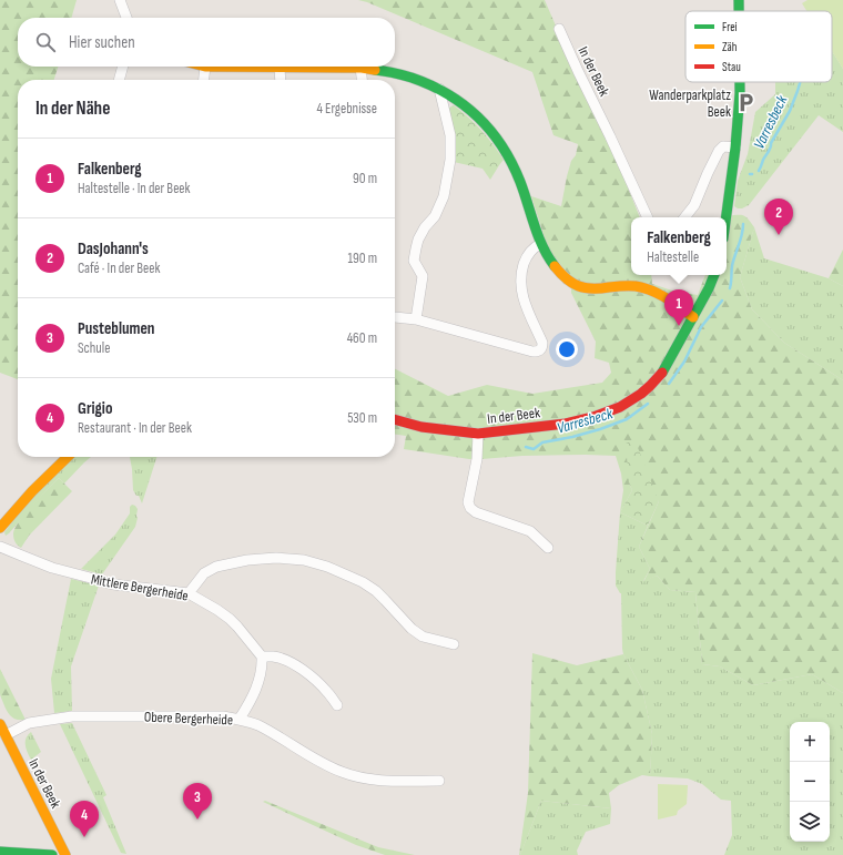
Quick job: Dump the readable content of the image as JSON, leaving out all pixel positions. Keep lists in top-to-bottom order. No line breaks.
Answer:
{"streets":{"street":["In der Beek","Mittlere Bergerheide","Obere Bergerheide"]},"crossings":[["In der Beek","Obere Bergerheide"]],"water":["Varresbeck"],"places":{"parking":["Wanderparkplatz Beek"]},"legend":["Frei","Zäh","Stau"],"page":{"search":"Hier suchen","heading":["In der Nähe","4 Ergebnisse"],"list":[{"mark":"1","name":"Falkenberg","note":"Haltestelle · In der Beek","value":"90 m"},{"mark":"2","name":"DasJohann's","note":"Café · In der Beek","value":"190 m"},{"mark":"3","name":"Pusteblumen","note":"Schule","value":"460 m"},{"mark":"4","name":"Grigio","note":"Restaurant · In der Beek","value":"530 m"}],"pins":["2","1","3","4"],"popup":["Falkenberg","Haltestelle"],"map_buttons":["+","−"]}}
